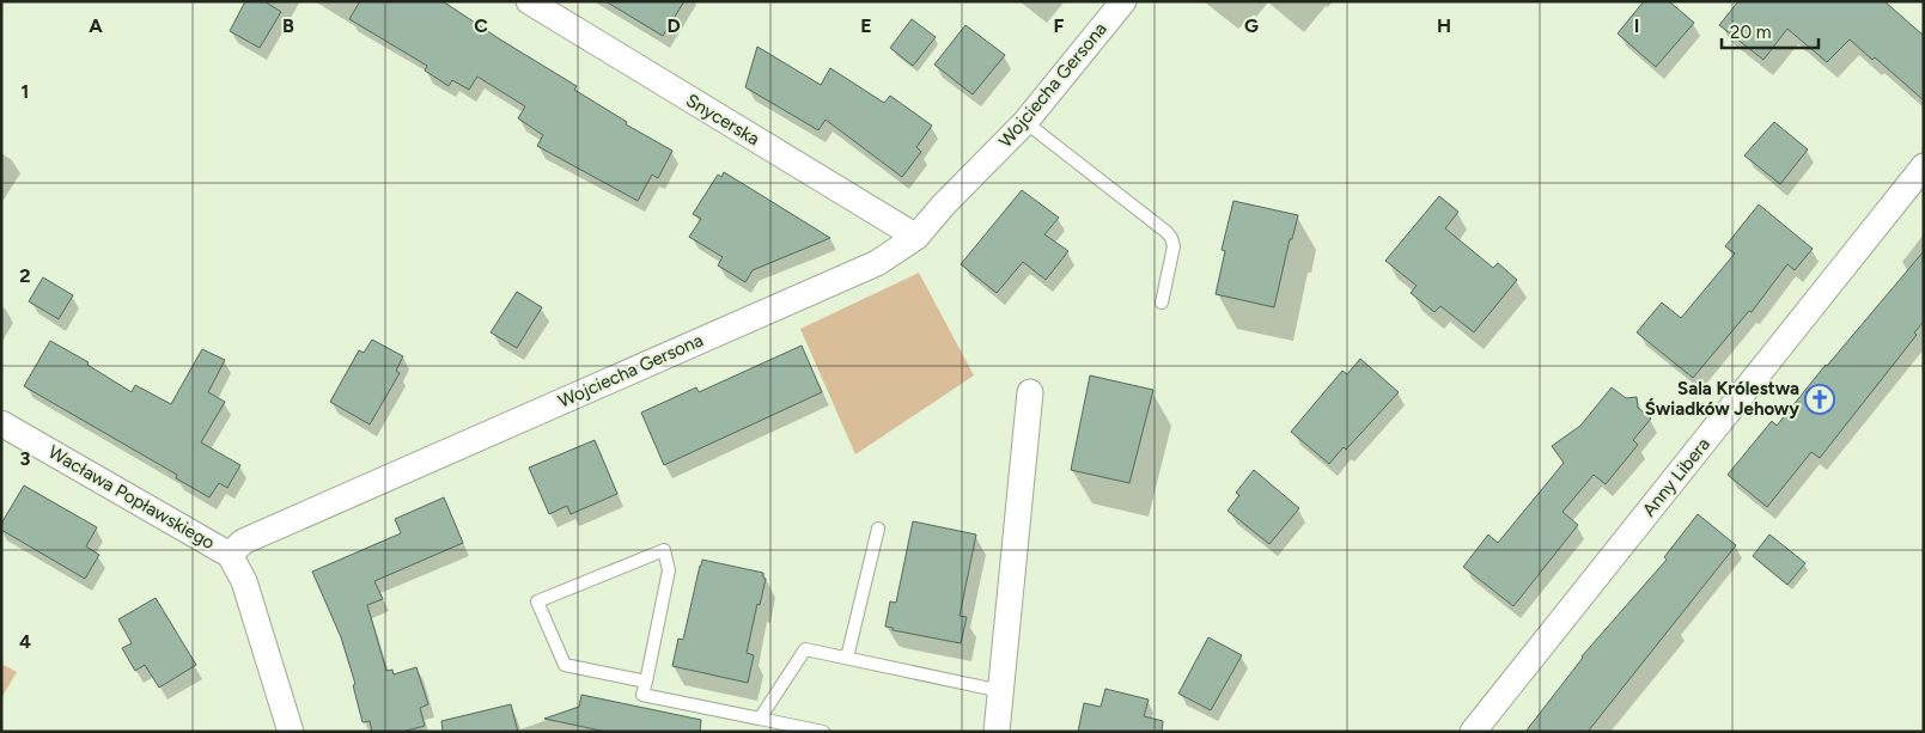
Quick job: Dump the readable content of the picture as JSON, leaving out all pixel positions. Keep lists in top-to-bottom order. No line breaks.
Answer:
{"streets":{"street":["Wojciecha Gersona","Snycerska","Anny Libera","Wacława Popławskiego"]},"crossings":[["Wojciecha Gersona","Snycerska"],["Wojciecha Gersona","Wacława Popławskiego"]],"places":{"church":["Sala Królestwa Świadków Jehowy"]},"scale_bar":"20 m","grid":{"columns":["A","B","C","D","E","F","G","H","I"],"rows":["1","2","3","4"]}}
